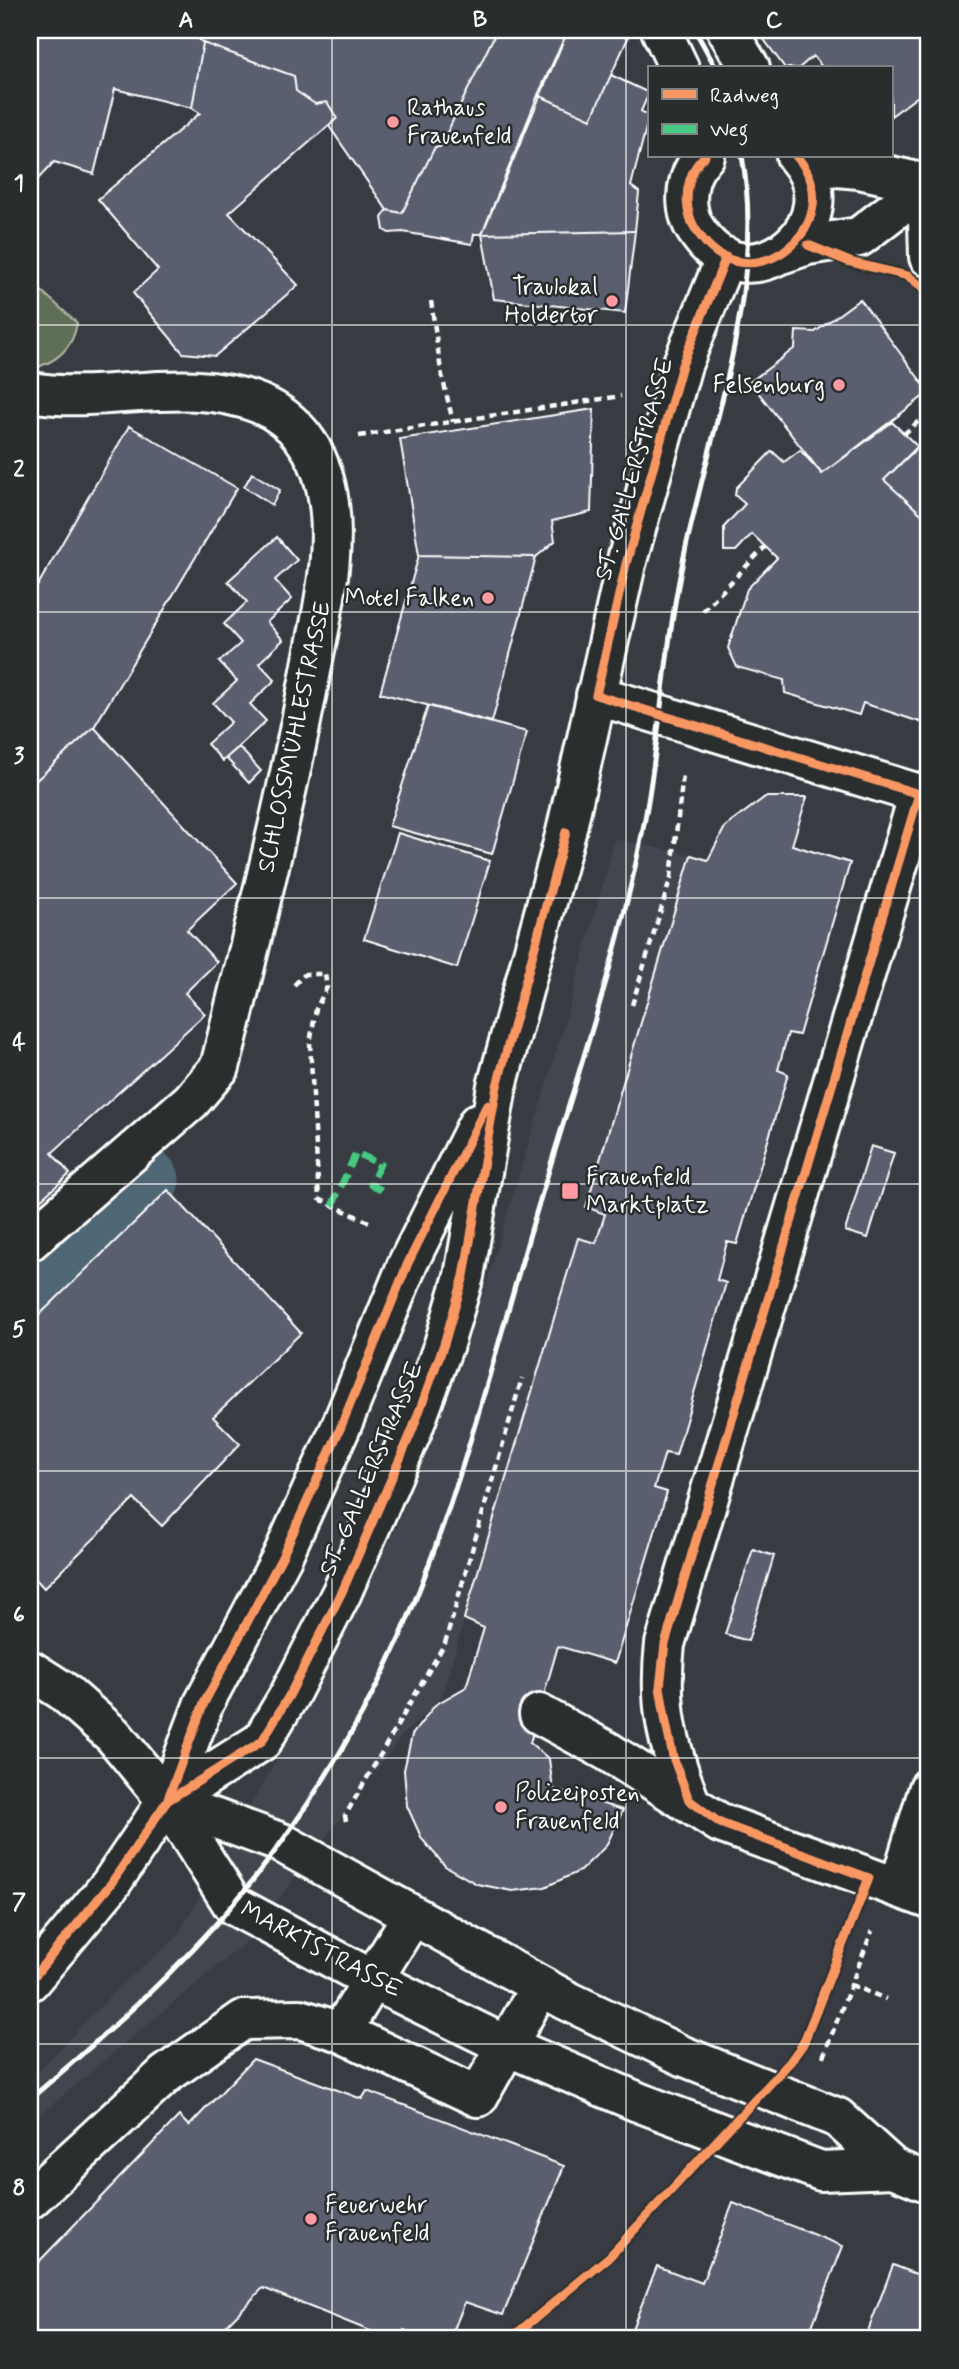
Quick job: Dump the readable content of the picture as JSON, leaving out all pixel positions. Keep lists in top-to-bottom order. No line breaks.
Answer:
{"streets":{"main road":["ST. GALLERSTRASSE","SCHLOSSMÜHLESTRASSE","MARKTSTRASSE"]},"crossings":[["ST. GALLERSTRASSE","MARKTSTRASSE"]],"places":{"other":["Rathaus Frauenfeld","Traulokal Holdertor","Felsenburg","Motel Falken","Polizeiposten Frauenfeld","Feuerwehr Frauenfeld"],"transit":["Frauenfeld Marktplatz"]},"legend":["Radweg","Weg"],"grid":{"columns":["A","B","C"],"rows":["1","2","3","4","5","6","7","8"]}}
